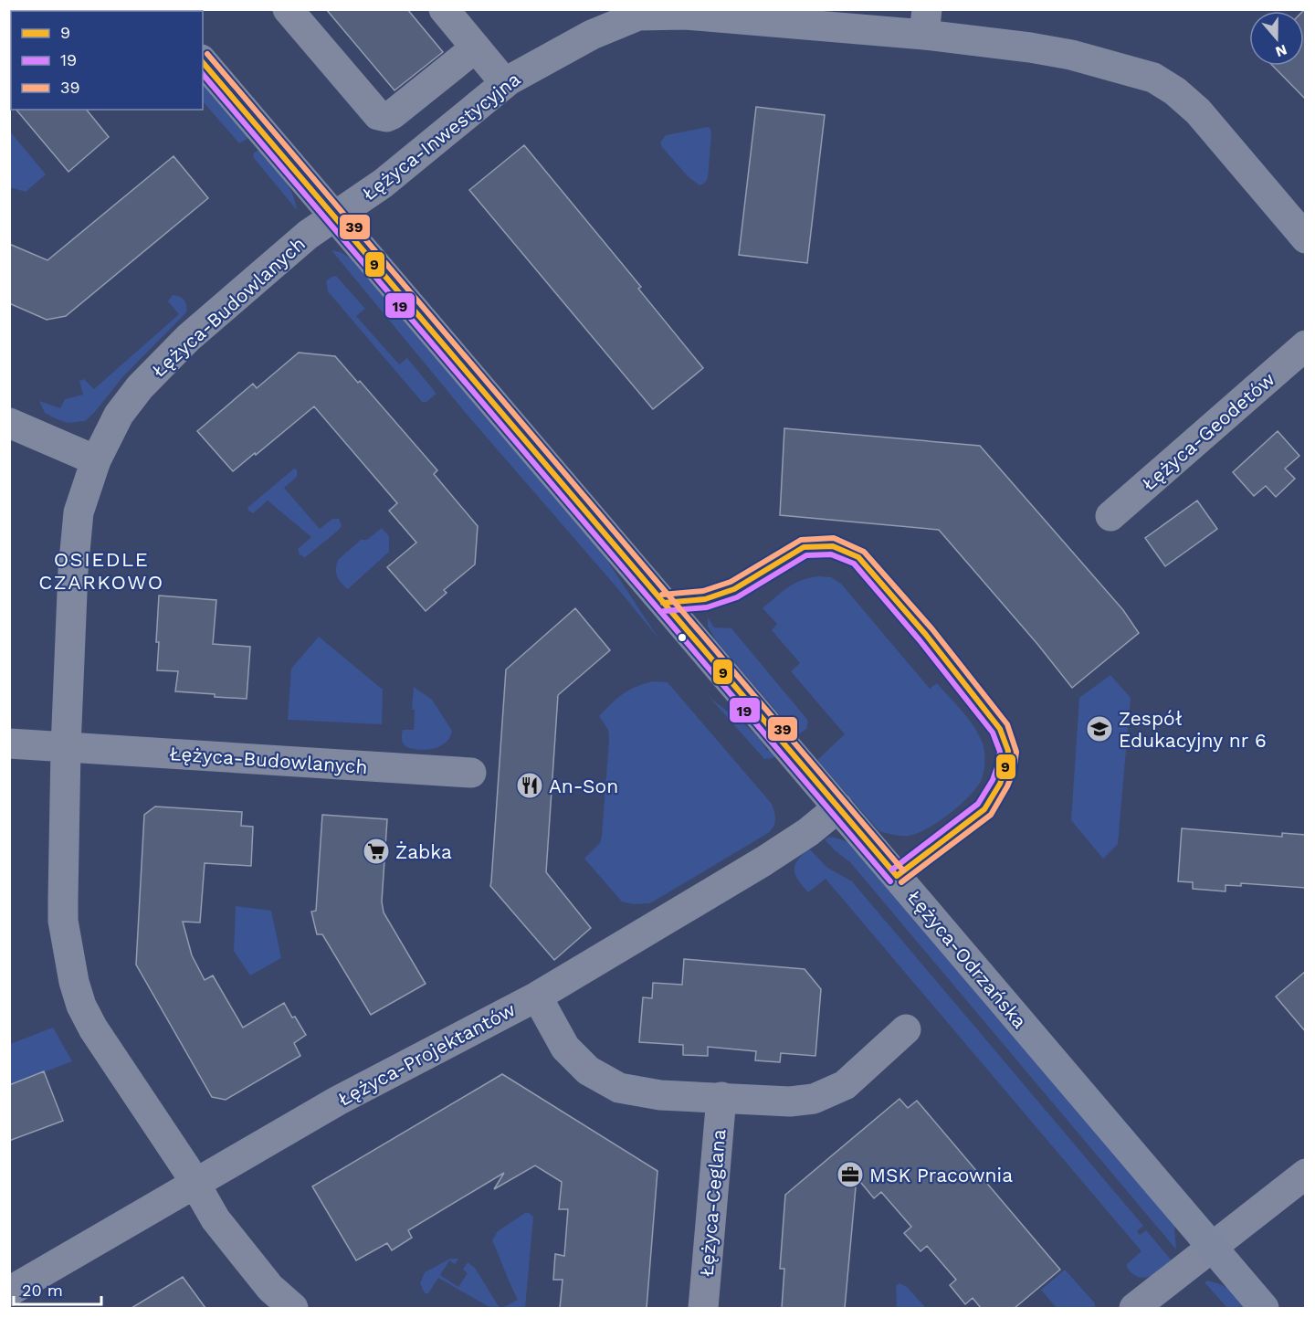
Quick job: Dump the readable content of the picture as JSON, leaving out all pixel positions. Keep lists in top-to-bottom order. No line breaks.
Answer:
{"streets":{"main road":["Łężyca-Odrzańska"],"street":["Łężyca-Inwestycyjna","Łężyca-Budowlanych","Łężyca-Geodetów","Łężyca-Projektantów","Łężyca-Ceglana"]},"crossings":[["Łężyca-Inwestycyjna","Łężyca-Budowlanych"],["Łężyca-Inwestycyjna","Łężyca-Odrzańska"],["Łężyca-Budowlanych","Łężyca-Odrzańska"],["Łężyca-Budowlanych","Łężyca-Projektantów"],["Łężyca-Odrzańska","Łężyca-Projektantów"]],"districts":["OSIEDLE CZARKOWO"],"places":{"school or university":["Zespół Edukacyjny nr 6"],"restaurant":["An-Son"],"supermarket":["Żabka"],"office":["MSK Pracownia"]},"lines":["transit line 39","transit line 9","transit line 19"],"legend":["9","19","39"],"scale_bar":"20 m","north":"bottom"}
